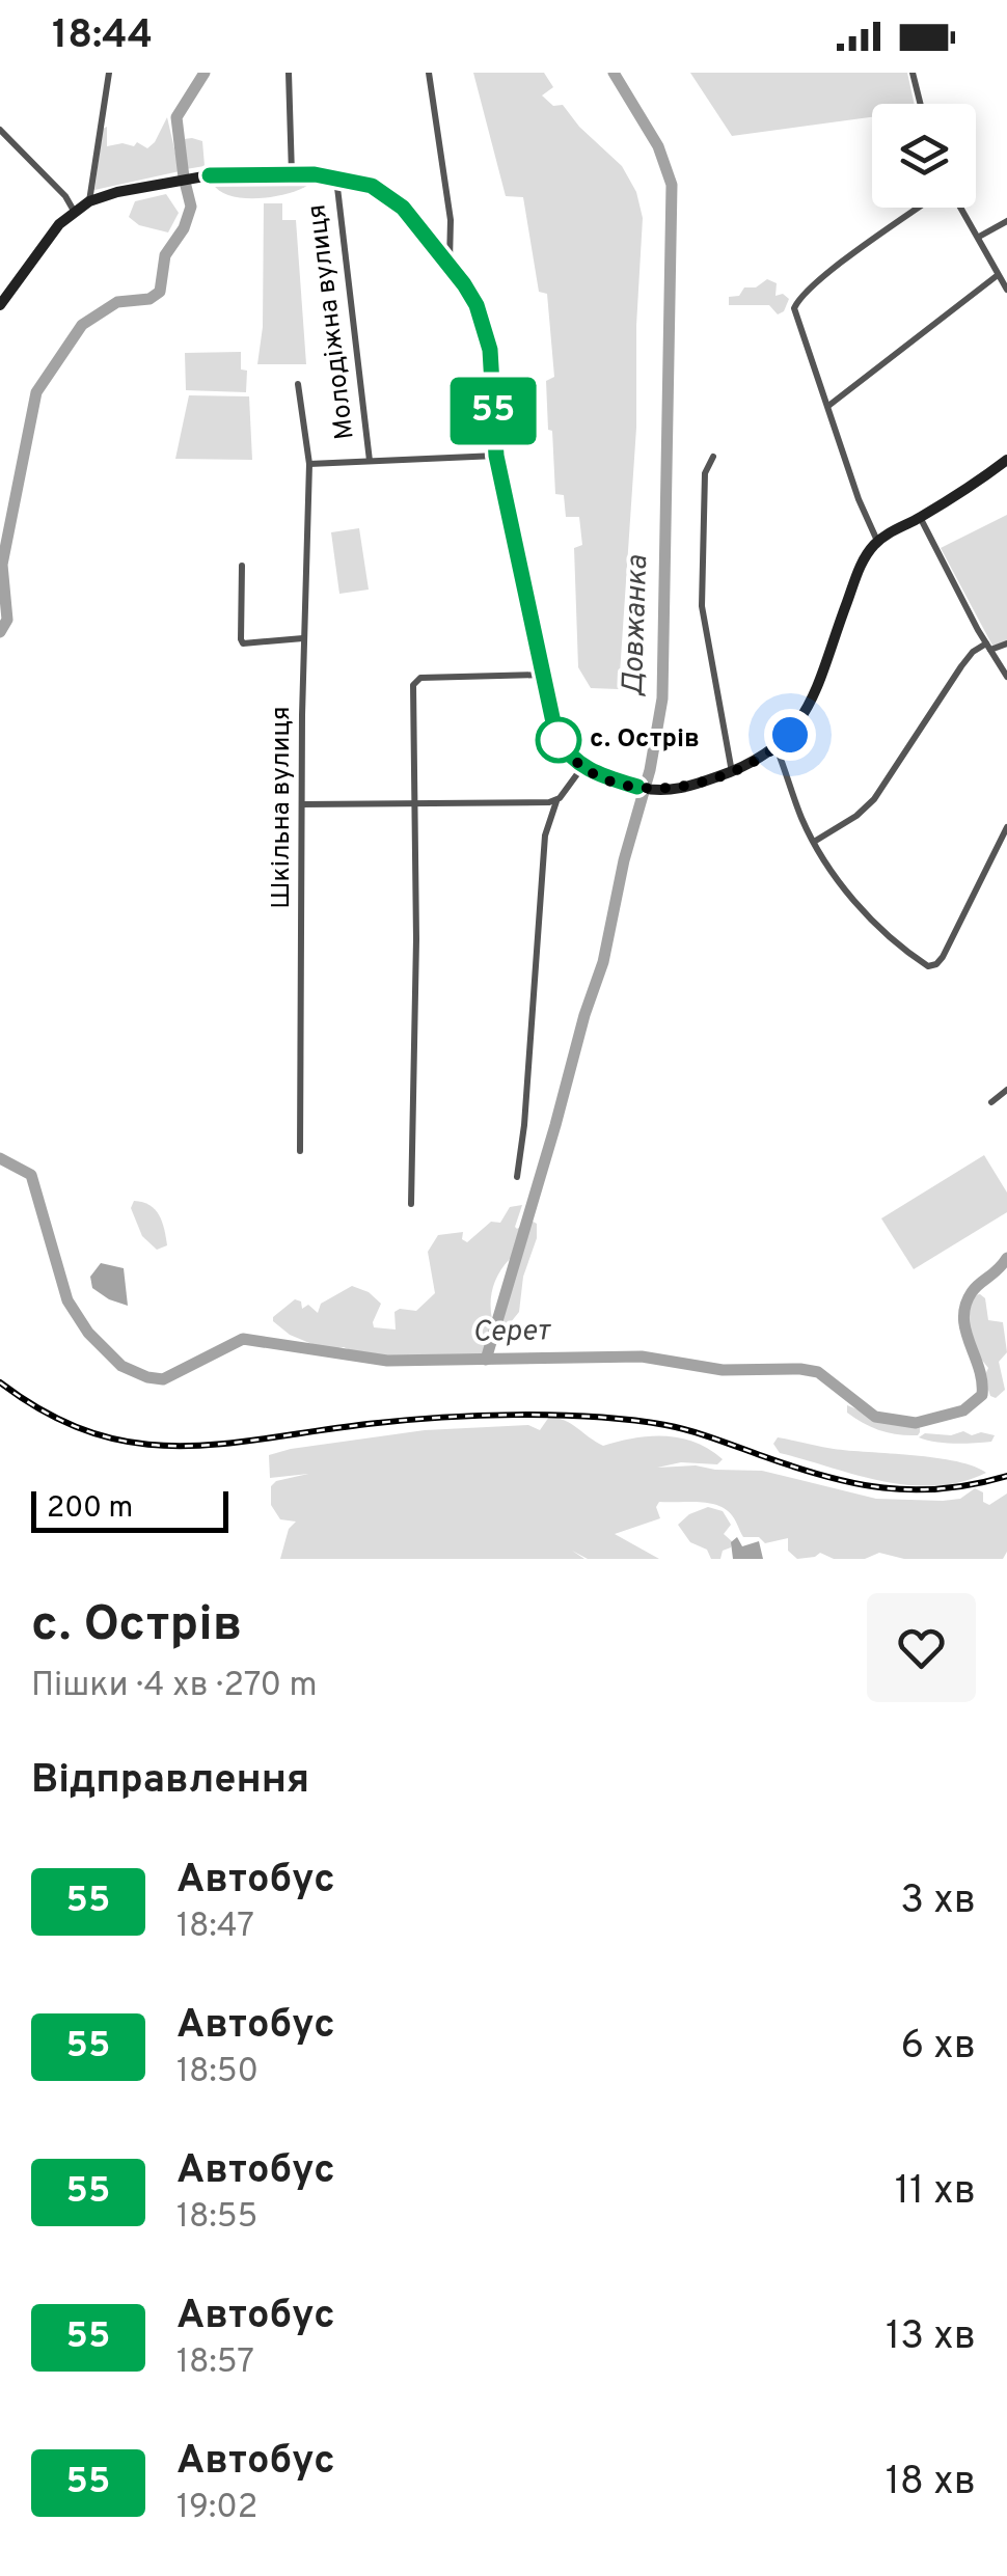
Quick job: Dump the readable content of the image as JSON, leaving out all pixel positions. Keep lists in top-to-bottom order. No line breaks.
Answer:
{"streets":{"street":["Молодіжна вулиця","Шкільна вулиця"]},"water":["Довжанка","Серет"],"places":["с. Острів"],"lines":["bus line 55"],"scale_bar":"200 m","page":{"status":"18:44","on_map":"55","scale":"200 m","heading":[["с. Острів","Пішки · 4 хв · 270 m"],"Відправлення"],"list":[{"mark":"55","name":"Автобус","note":"18:47","value":"3 хв"},{"mark":"55","name":"Автобус","note":"18:50","value":"6 хв"},{"mark":"55","name":"Автобус","note":"18:55","value":"11 хв"},{"mark":"55","name":"Автобус","note":"18:57","value":"13 хв"},{"mark":"55","name":"Автобус","note":"19:02","value":"18 хв"}]}}
